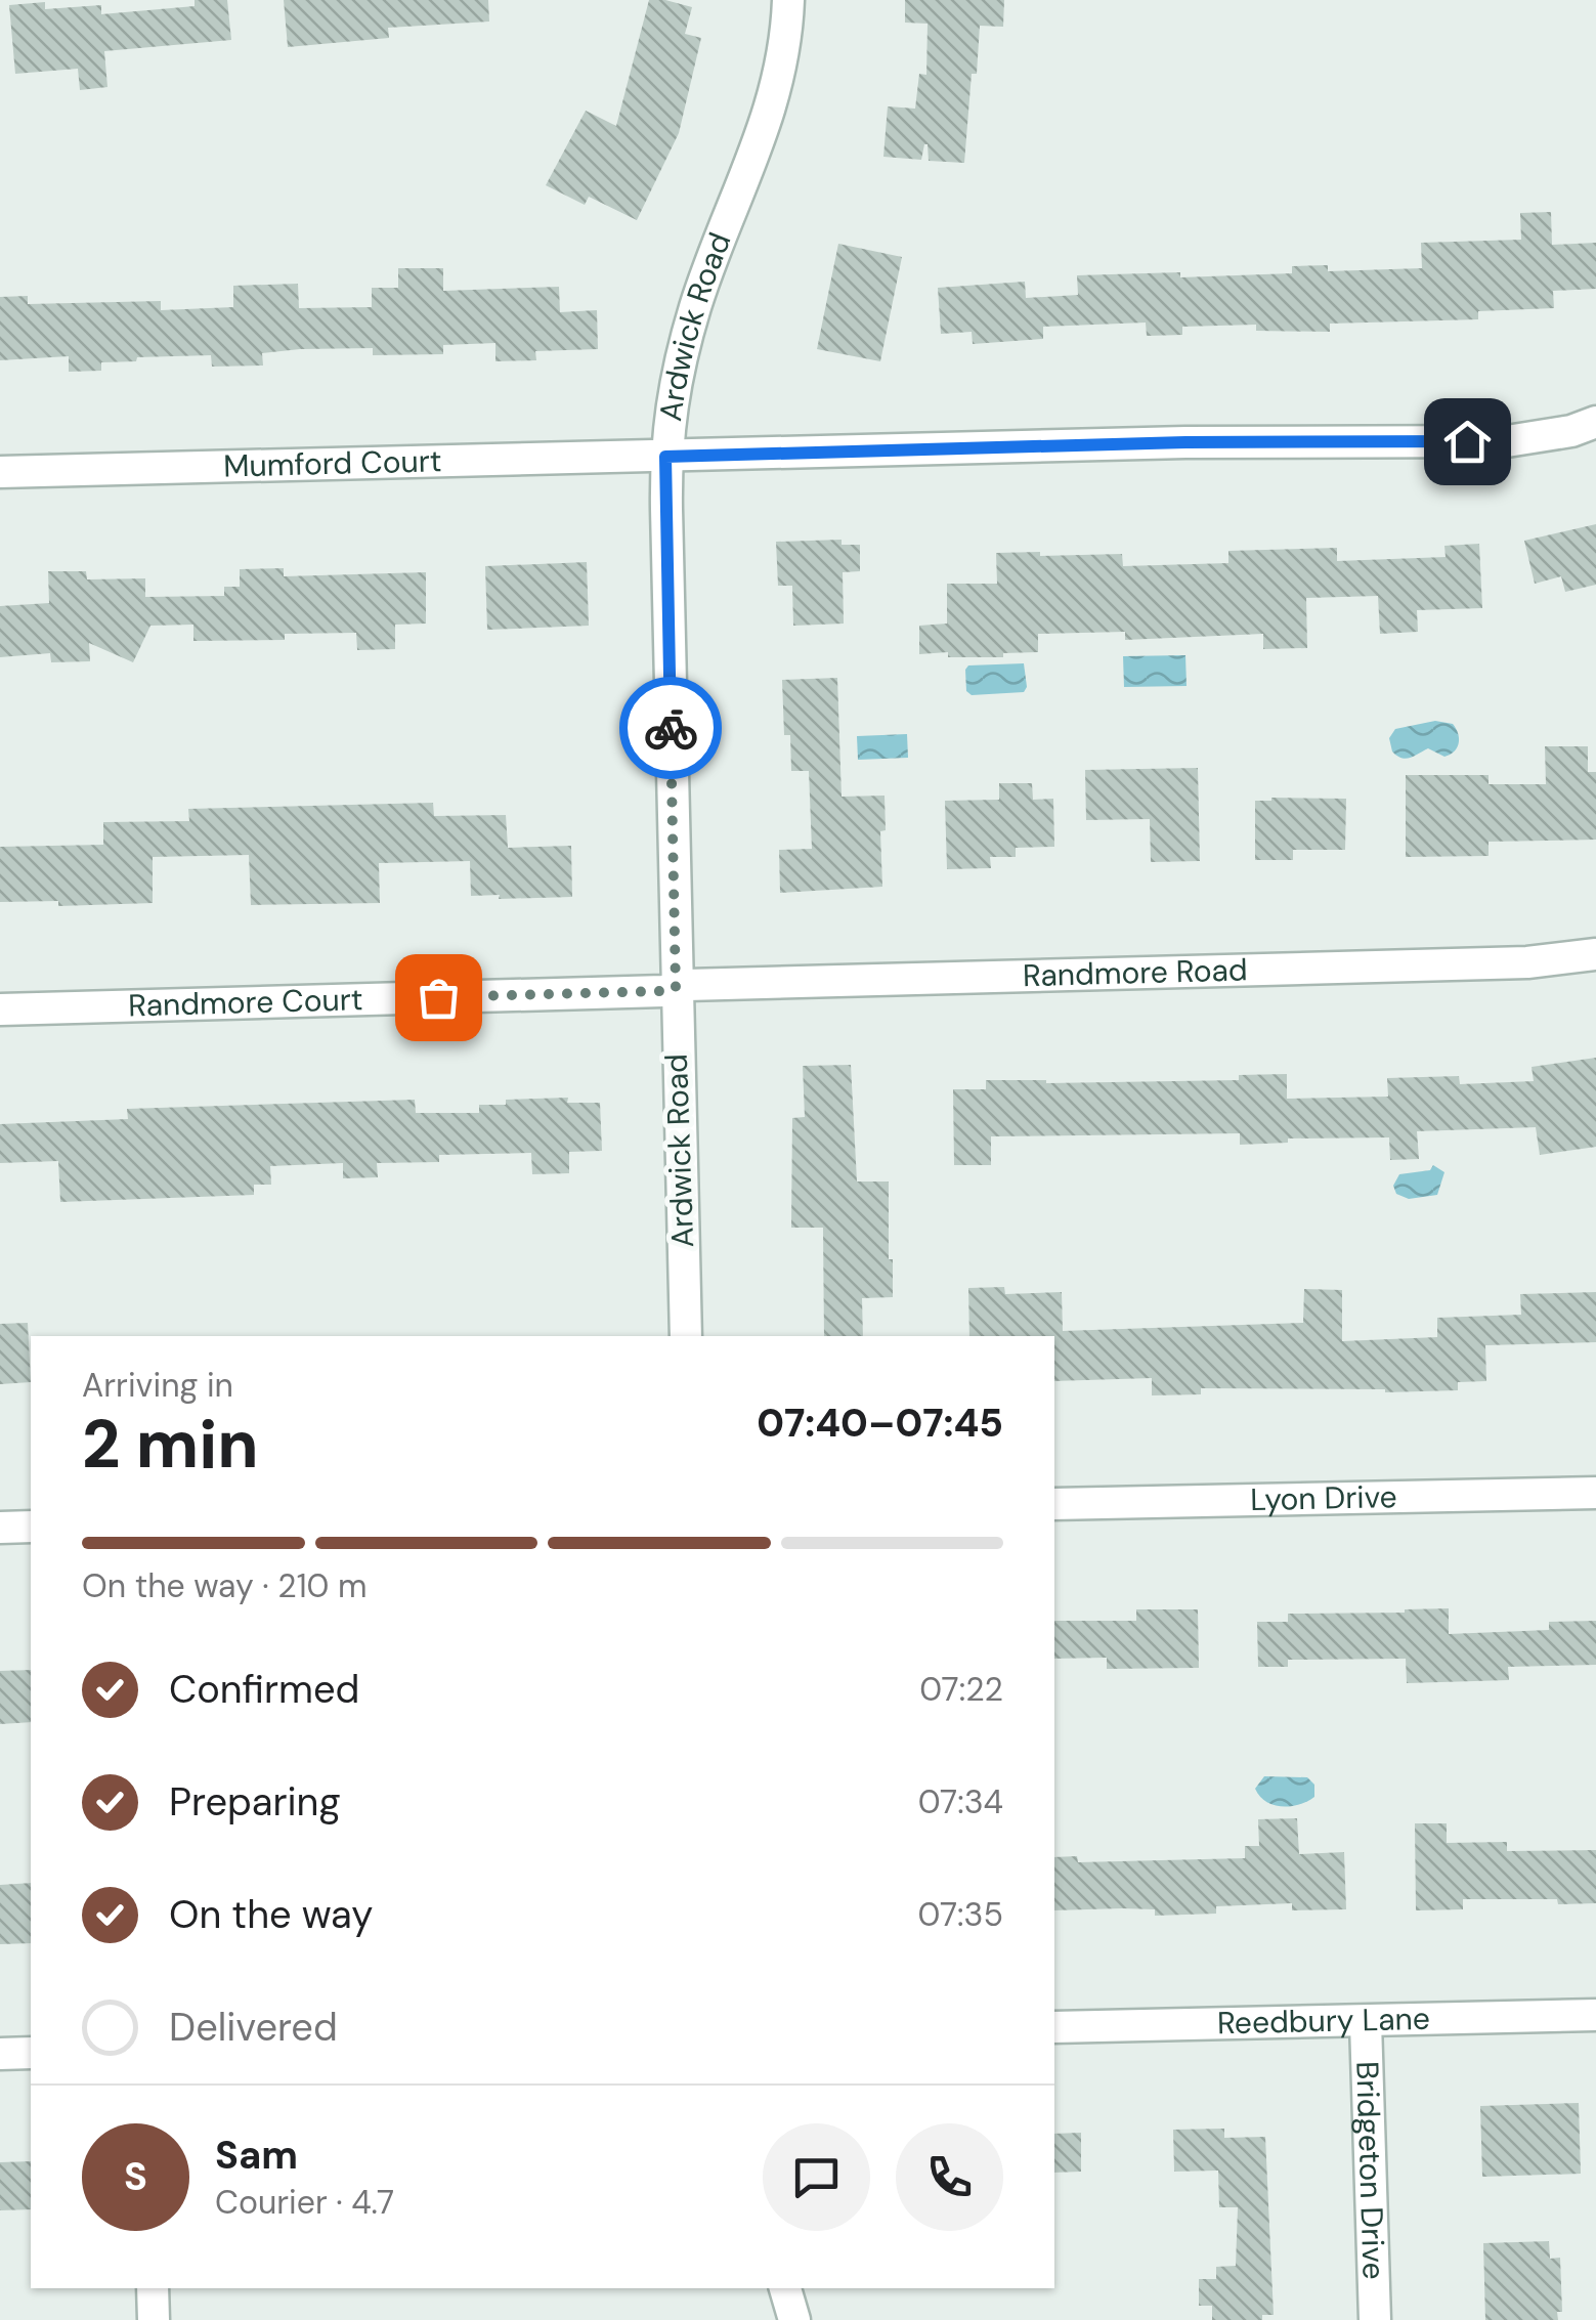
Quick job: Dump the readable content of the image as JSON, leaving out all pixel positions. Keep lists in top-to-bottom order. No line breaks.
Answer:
{"streets":{"street":["Ardwick Road","Mumford Court","Randmore Road","Randmore Court","Lyon Drive","Reedbury Lane","Bridgeton Drive"]},"crossings":[["Ardwick Road","Mumford Court"],["Ardwick Road","Randmore Road"],["Ardwick Road","Randmore Court"],["Randmore Road","Randmore Court"],["Reedbury Lane","Bridgeton Drive"]],"page":{"heading":["2 min","Arriving in","07:40–07:45"],"panel":["Sam","Courier · 4.7"],"bar":"On the way · 210 m","list":[["Confirmed","07:22"],["Preparing","07:34"],["On the way","07:35"],"Delivered"],"round":"S"}}
